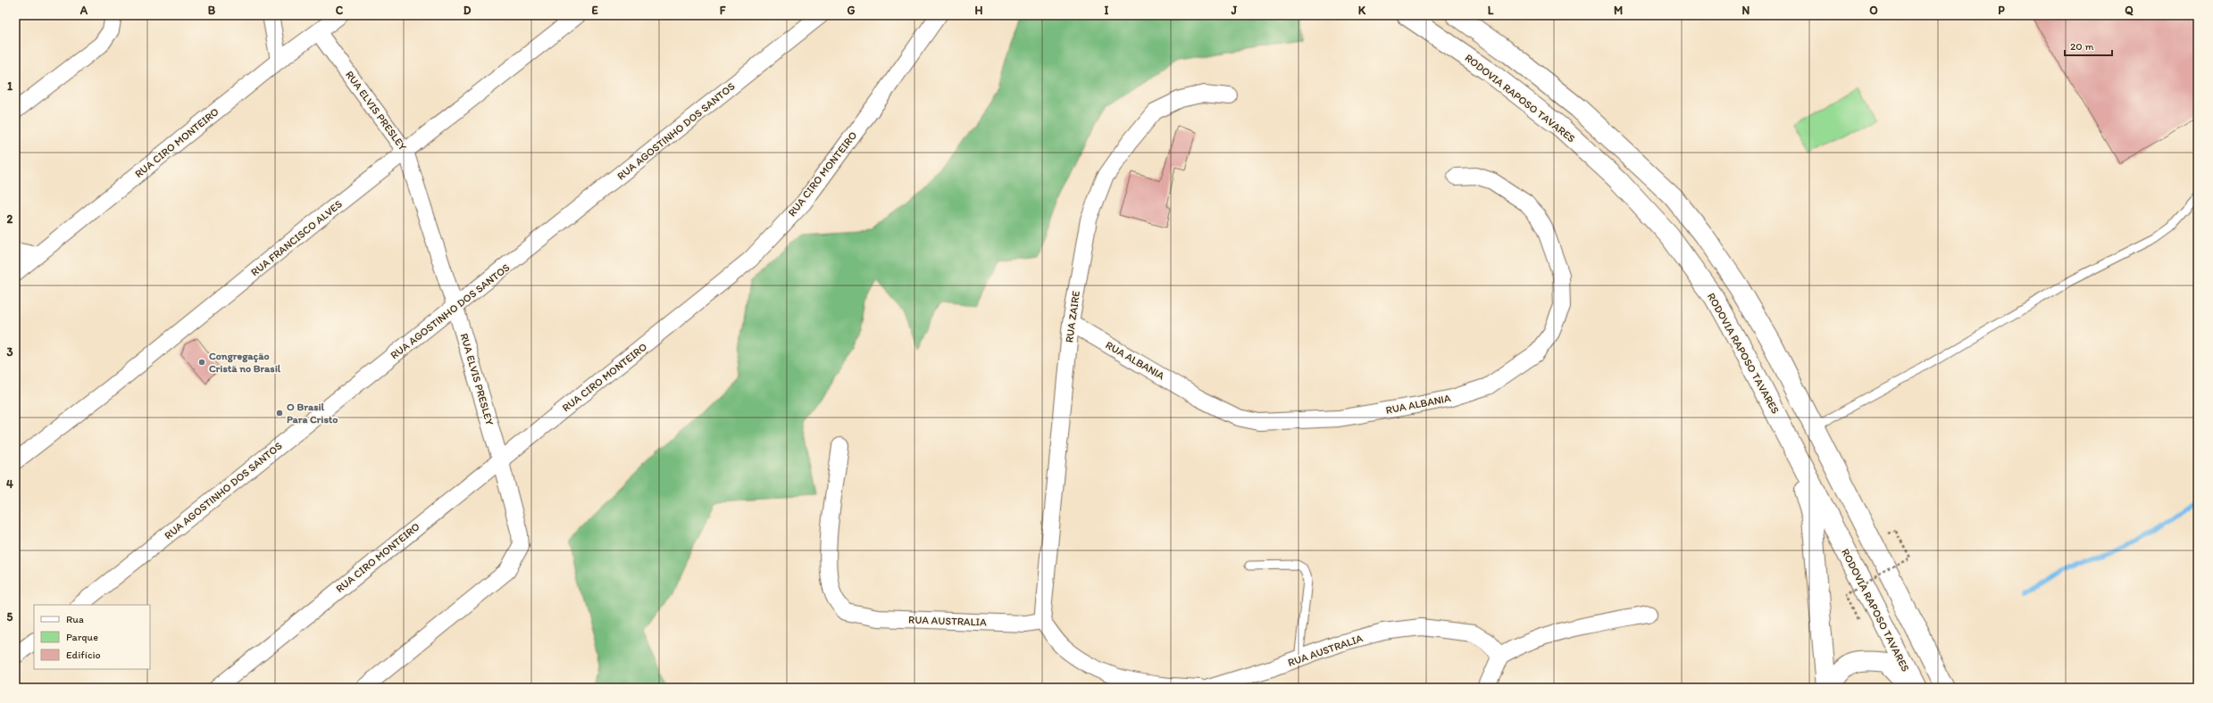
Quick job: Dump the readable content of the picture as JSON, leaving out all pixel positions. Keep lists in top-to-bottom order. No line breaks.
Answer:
{"streets":{"highway":["RODOVIA RAPOSO TAVARES"],"street":["RUA ELVIS PRESLEY","RUA AGOSTINHO DOS SANTOS","RUA CIRO MONTEIRO","RUA FRANCISCO ALVES","RUA ZAIRE","RUA ALBANIA","RUA AUSTRALIA"]},"crossings":[["RUA ELVIS PRESLEY","RUA AGOSTINHO DOS SANTOS"],["RUA ELVIS PRESLEY","RUA CIRO MONTEIRO"],["RUA ELVIS PRESLEY","RUA FRANCISCO ALVES"],["RUA ZAIRE","RUA ALBANIA"],["RUA ZAIRE","RUA AUSTRALIA"]],"places":["Congregação Cristã no Brasil","O Brasil Para Cristo"],"legend":["Rua","Parque","Edifício"],"scale_bar":"20 m","grid":{"columns":["A","B","C","D","E","F","G","H","I","J","K","L","M","N","O","P","Q"],"rows":["1","2","3","4","5"]}}
